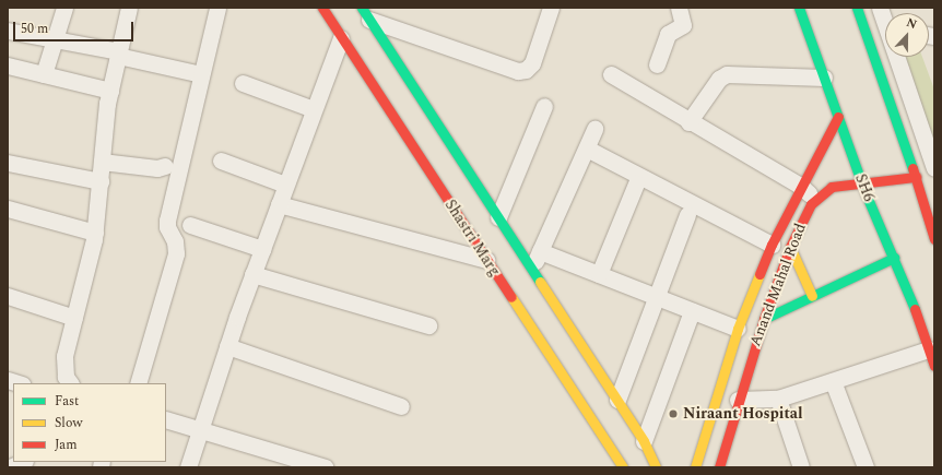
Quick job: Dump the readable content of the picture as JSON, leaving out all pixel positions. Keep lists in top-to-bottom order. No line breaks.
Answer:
{"streets":{"main road":["SH6","Shastri Marg","Anand Mahal Road"]},"crossings":[["SH6","Anand Mahal Road"]],"places":["Niraant Hospital"],"legend":["Fast","Slow","Jam"],"scale_bar":"50 m","north":"top"}
